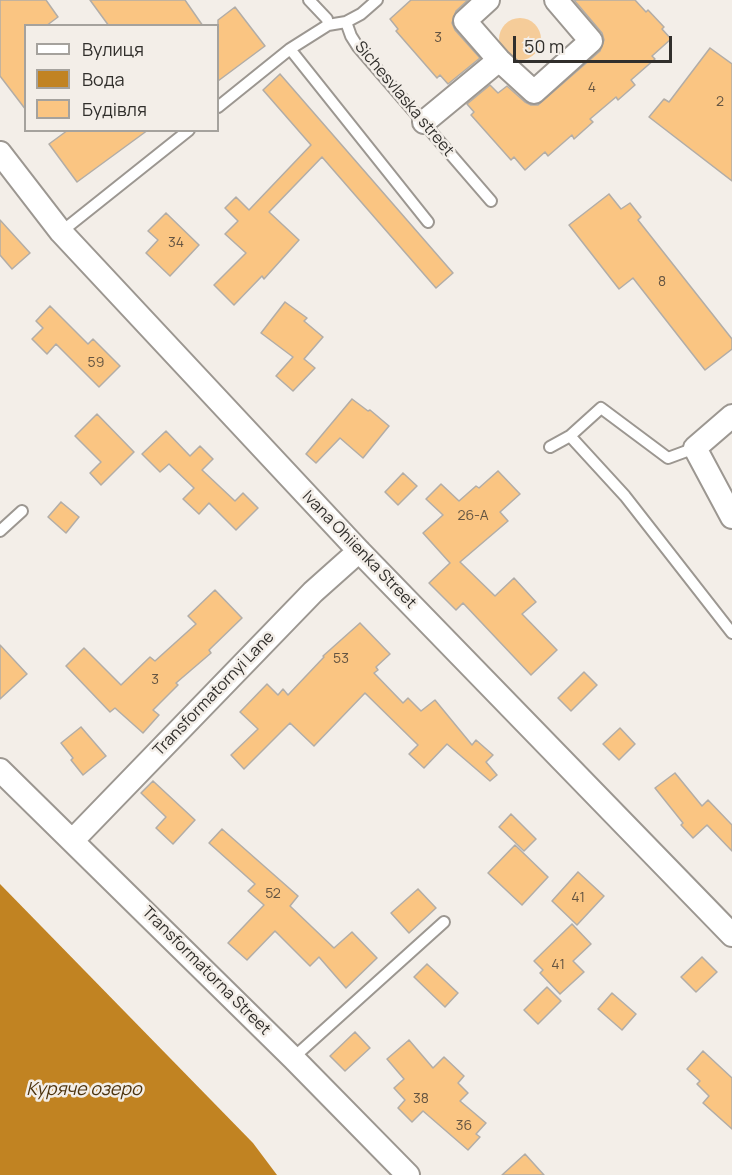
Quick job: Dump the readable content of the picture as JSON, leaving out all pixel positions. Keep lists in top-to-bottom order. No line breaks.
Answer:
{"streets":{"street":["Ivana Ohiienka Street","Transformatornyi Lane","Transformatorna Street"],"lane":["Sichesvlaska street"]},"crossings":[["Ivana Ohiienka Street","Transformatornyi Lane"],["Transformatornyi Lane","Transformatorna Street"]],"water":["Куряче озеро"],"house_numbers":["3","4","2","34","8","59","26-А","53","3","52","41","41","38","36"],"legend":["Вулиця","Вода","Будівля"],"scale_bar":"50 m"}
